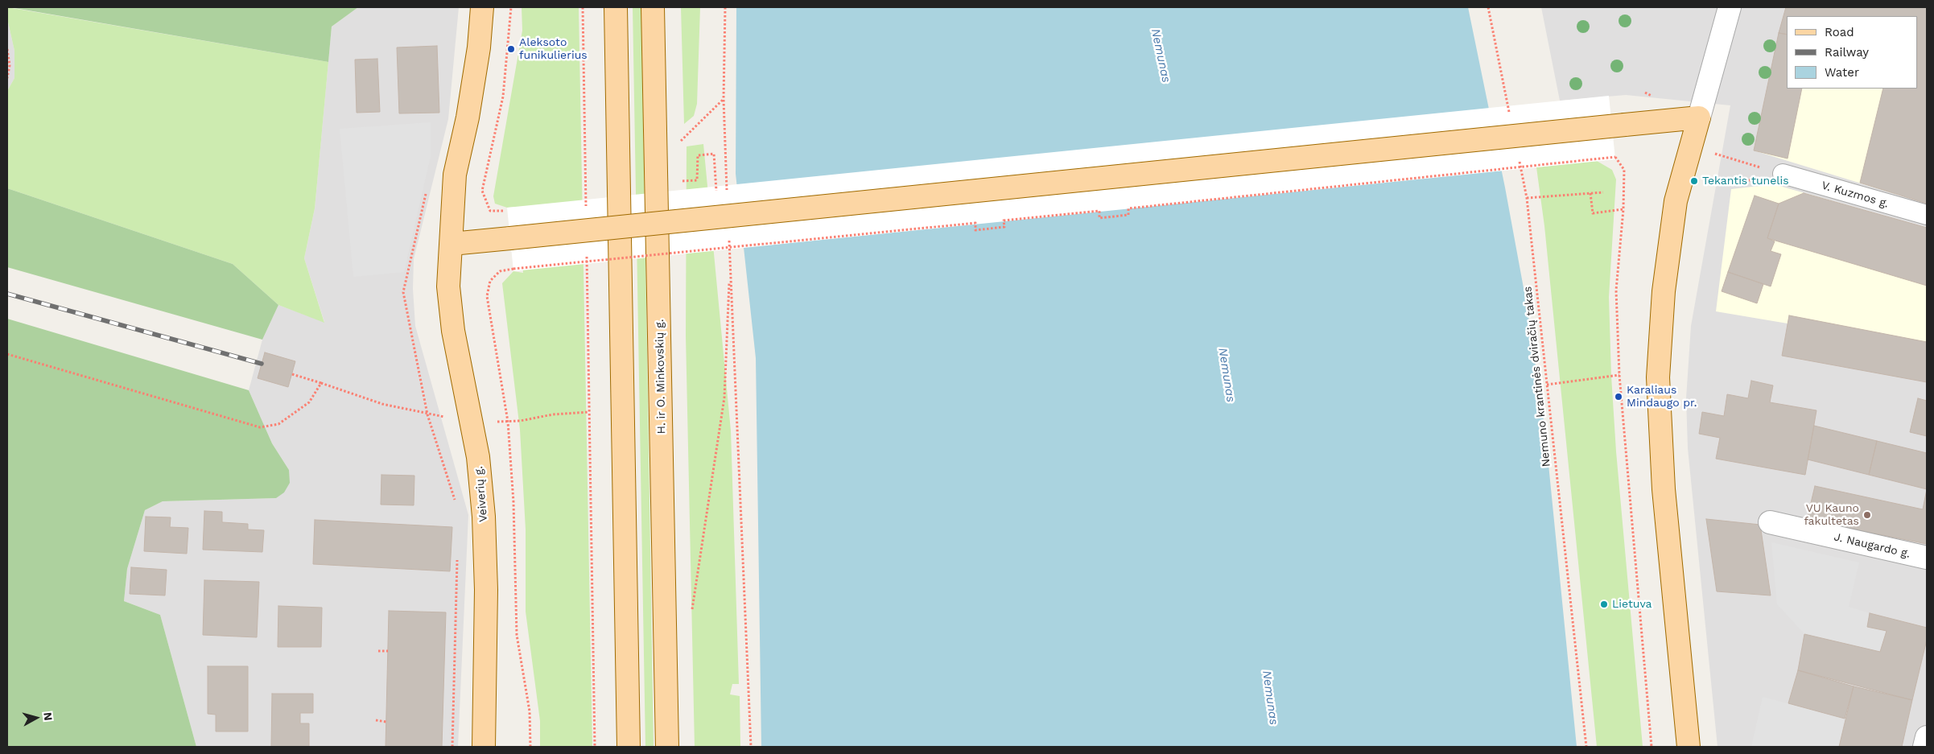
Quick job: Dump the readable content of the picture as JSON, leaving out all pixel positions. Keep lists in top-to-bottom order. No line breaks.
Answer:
{"streets":{"main road":["H. ir O. Minkovskių g.","Veiverių g."],"street":["V. Kuzmos g.","J. Naugardo g."],"path":["Nemuno krantinės dviračių takas"]},"water":["Nemunas"],"places":["Aleksoto funikulierius","Tekantis tunelis","Karaliaus Mindaugo pr.","VU Kauno fakultetas","Lietuva"],"legend":["Road","Railway","Water"],"north":"right"}
